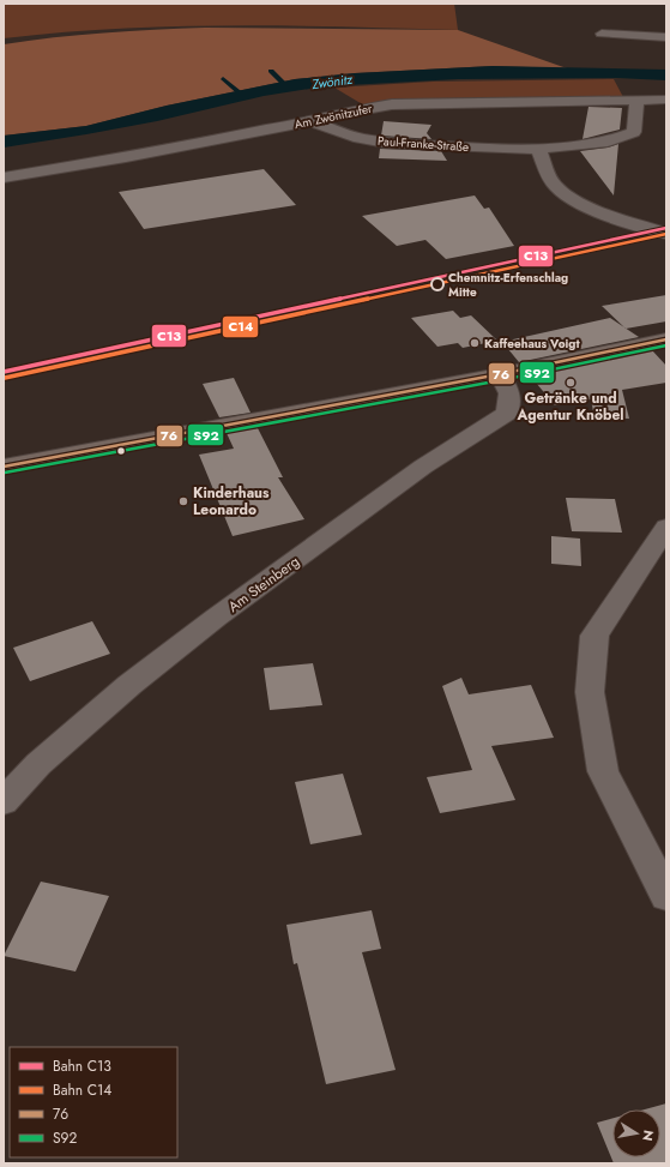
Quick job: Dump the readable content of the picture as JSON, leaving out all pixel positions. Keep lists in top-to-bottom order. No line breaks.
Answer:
{"streets":{"street":["Am Zwönitzufer","Paul-Franke-Straße","Am Steinberg"]},"crossings":[["Am Zwönitzufer","Paul-Franke-Straße"]],"water":["Zwönitz"],"places":["Chemnitz-Erfenschlag Mitte","Kaffeehaus Voigt","Getränke und Agentur Knöbel","Kinderhaus Leonardo"],"lines":["rail line C13","rail line C14","transit line 76","transit line S92"],"legend":["Bahn C13","Bahn C14","76","S92"],"north":"right"}
